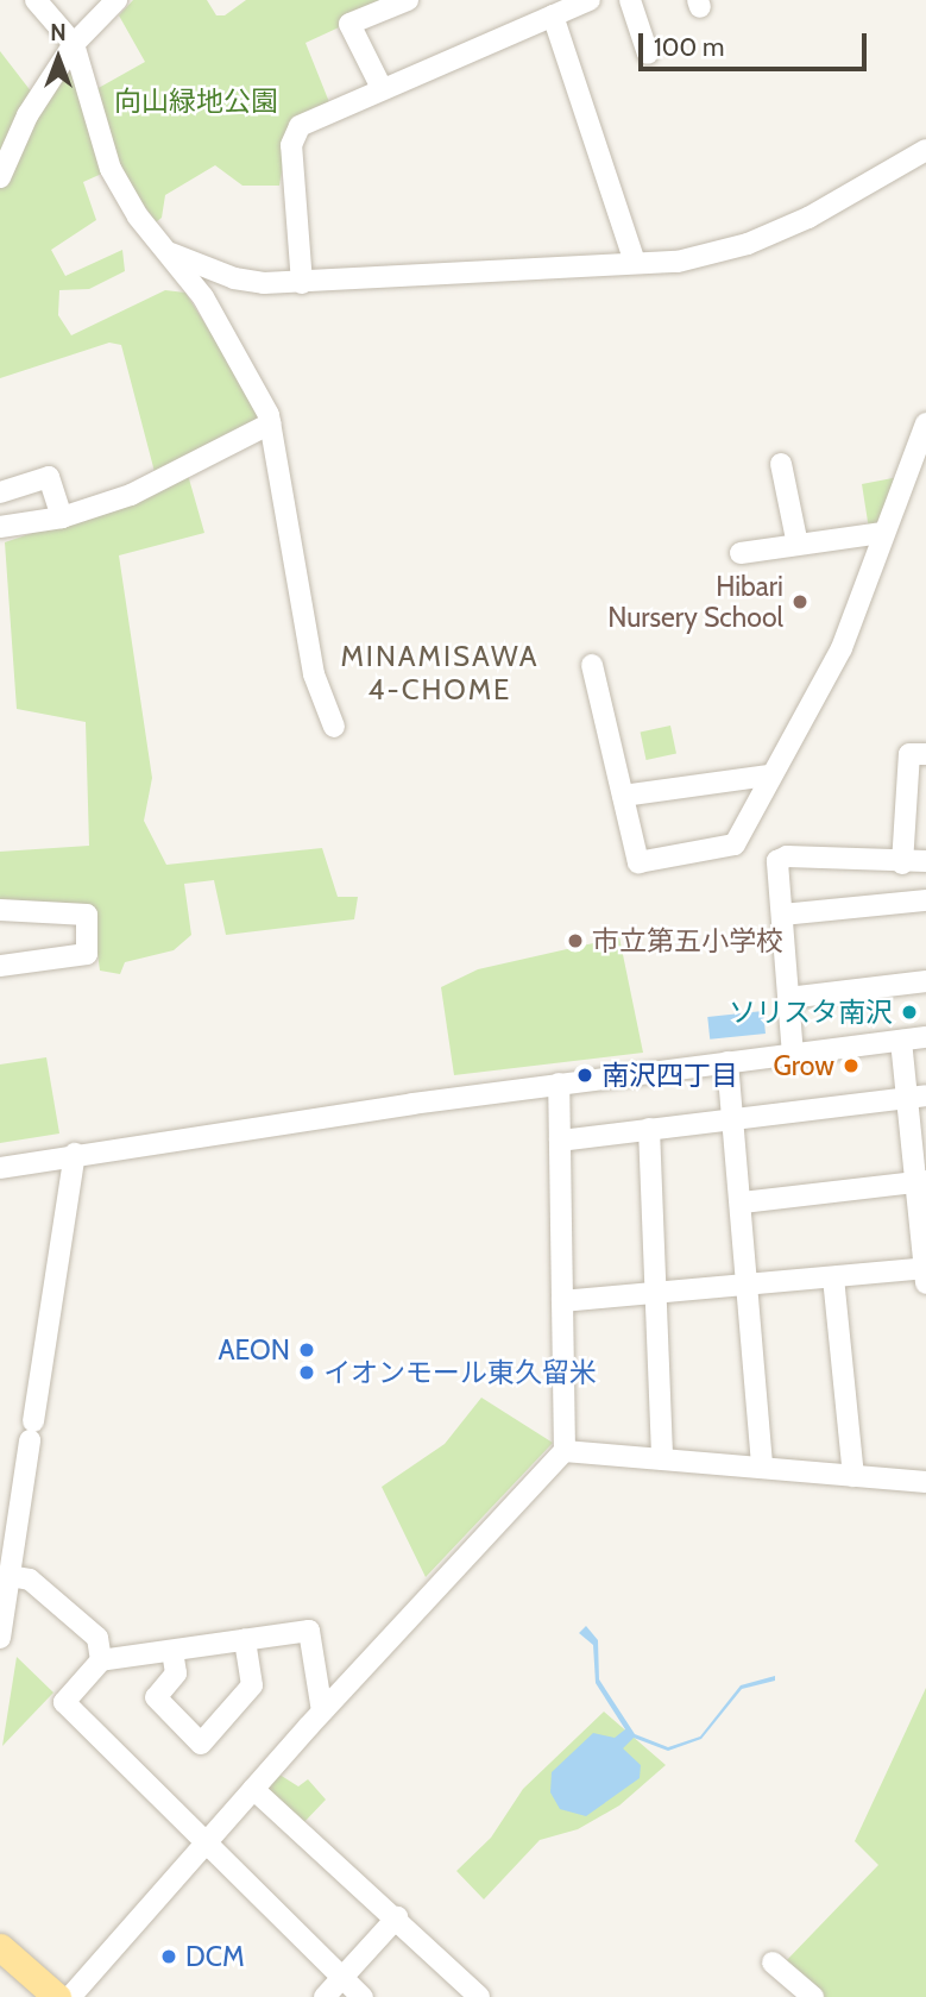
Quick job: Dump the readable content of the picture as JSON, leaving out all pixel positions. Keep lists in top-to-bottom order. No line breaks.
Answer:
{"districts":["MINAMISAWA 4-CHOME"],"parks":["向山緑地公園"],"places":["Hibari Nursery School","市立第五小学校","ソリスタ南沢","Grow","南沢四丁目","AEON","イオンモール東久留米","DCM"],"scale_bar":"100 m","north":"top"}
